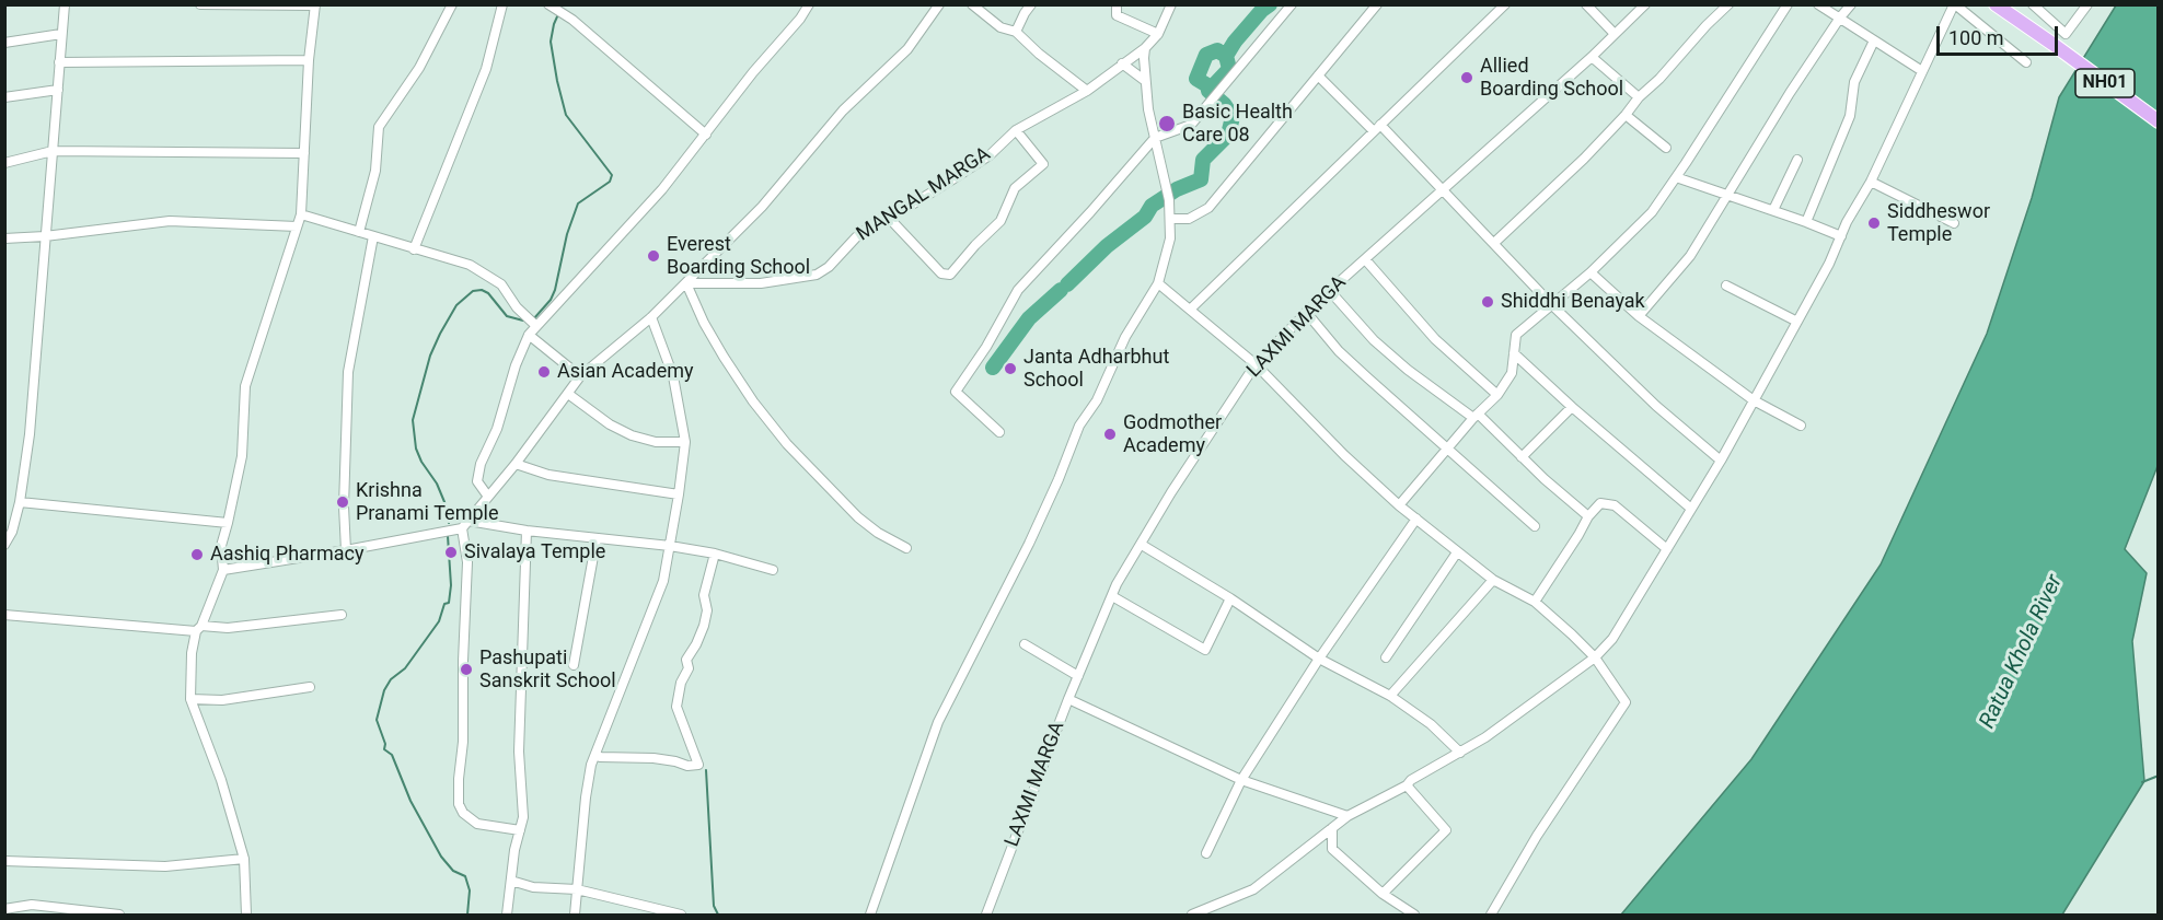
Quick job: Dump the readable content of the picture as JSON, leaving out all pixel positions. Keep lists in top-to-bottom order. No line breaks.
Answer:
{"streets":{"highway":["NH01"],"street":["MANGAL MARGA","LAXMI MARGA"]},"water":["Ratua Khola River"],"places":["Allied Boarding School","Basic Health Care 08","Siddheswor Temple","Everest Boarding School","Shiddhi Benayak","Janta Adharbhut School","Asian Academy","Godmother Academy","Krishna Pranami Temple","Sivalaya Temple","Aashiq Pharmacy","Pashupati Sanskrit School"],"scale_bar":"100 m"}
